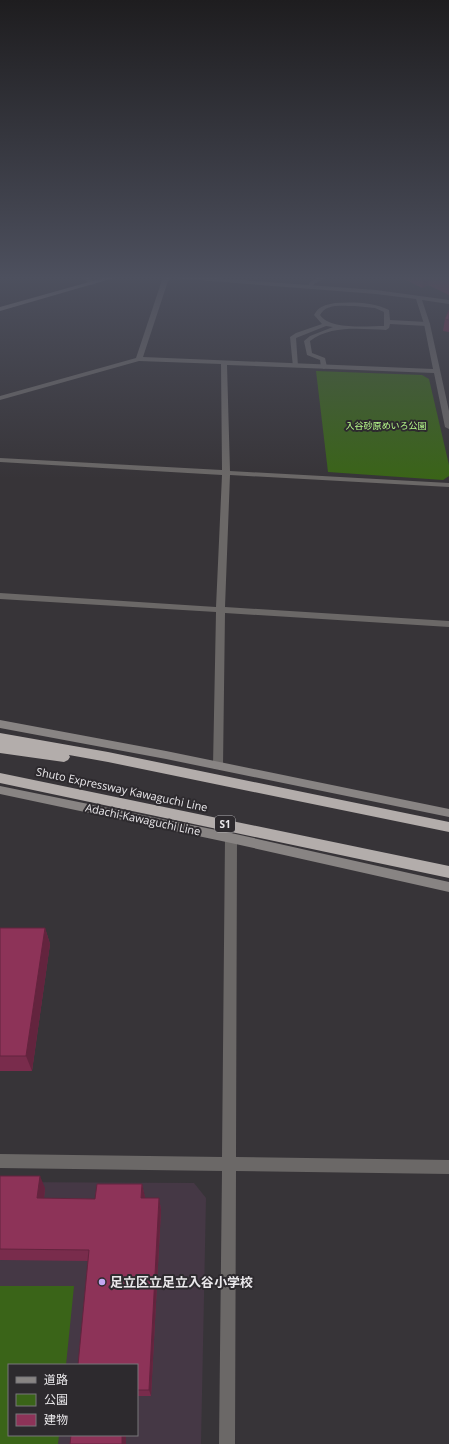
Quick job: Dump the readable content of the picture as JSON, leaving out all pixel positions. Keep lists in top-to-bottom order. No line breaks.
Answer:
{"streets":{"highway":["Shuto Expressway Kawaguchi Line","S1"],"main road":["Adachi-Kawaguchi Line"]},"parks":["入谷砂原めいろ公園"],"places":["足立区立足立入谷小学校"],"legend":["道路","公園","建物"]}
